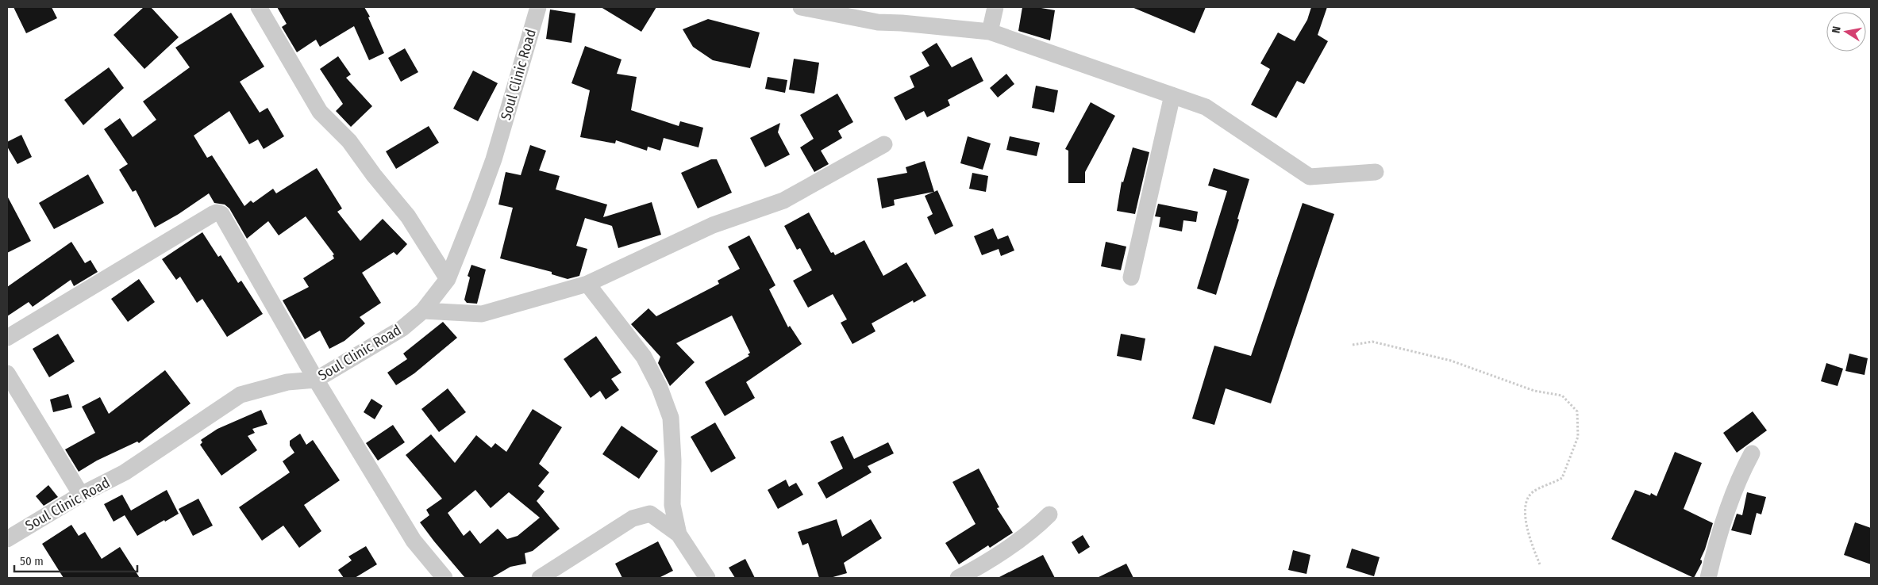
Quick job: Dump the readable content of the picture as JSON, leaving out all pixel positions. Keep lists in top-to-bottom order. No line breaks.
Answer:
{"streets":{"street":["Soul Clinic Road"]},"scale_bar":"50 m","north":"left"}
